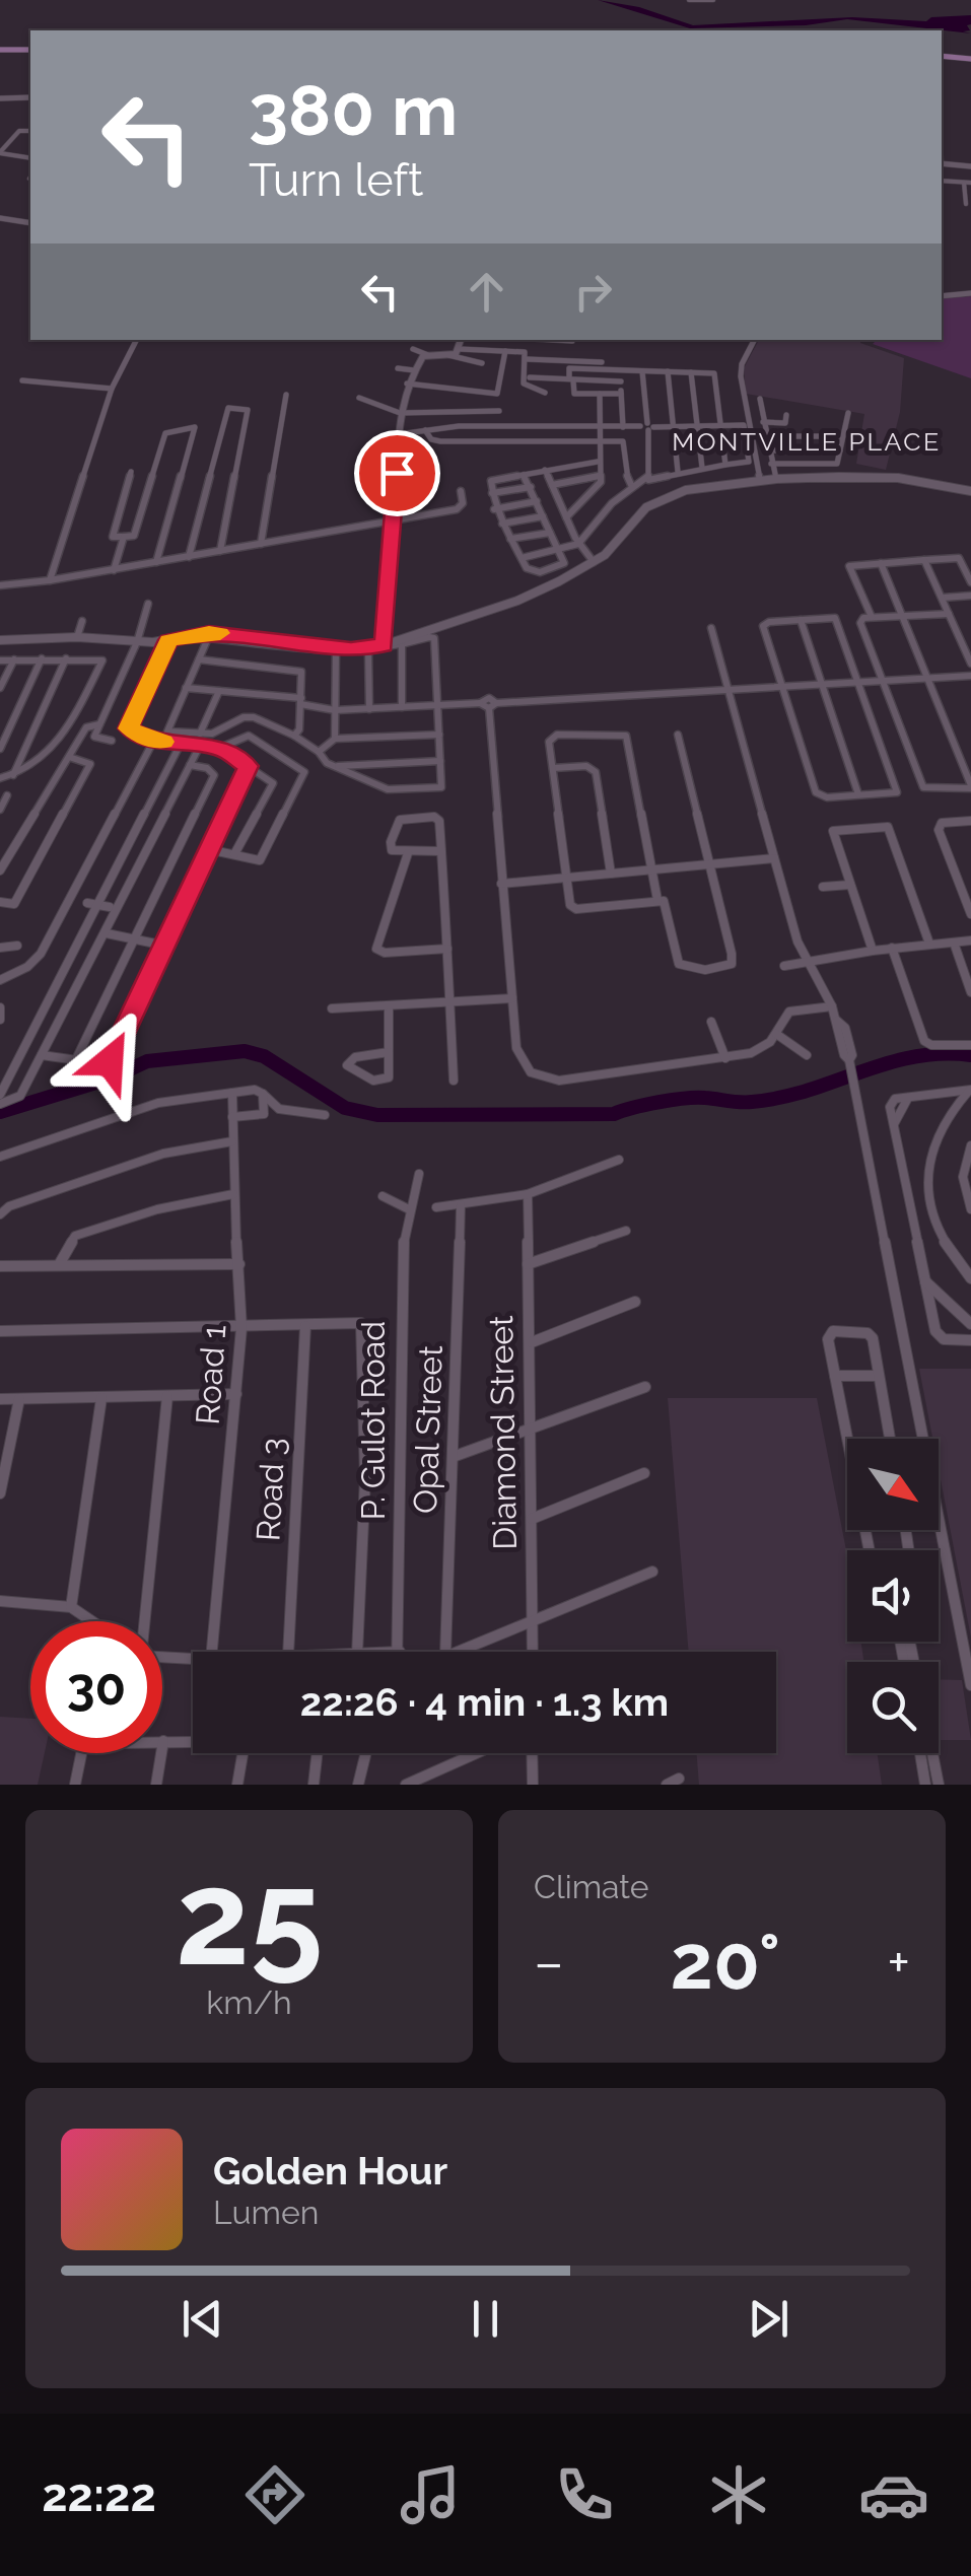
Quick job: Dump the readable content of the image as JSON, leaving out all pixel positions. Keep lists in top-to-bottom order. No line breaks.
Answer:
{"streets":{"street":["Road 1","P. Gulot Road","Opal Street","Diamond Street","Road 3"]},"districts":["MONTVILLE PLACE"],"north":"bottom right","page":{"turn":["380 m","Turn left"],"limit":"30","trip":"22:26 · 4 min · 1.3 km","tile":[["25","km/h"],"Climate"],"heat":["−","20°","+"],"song":["Golden Hour","Lumen"],"tabs":"22:22"}}
